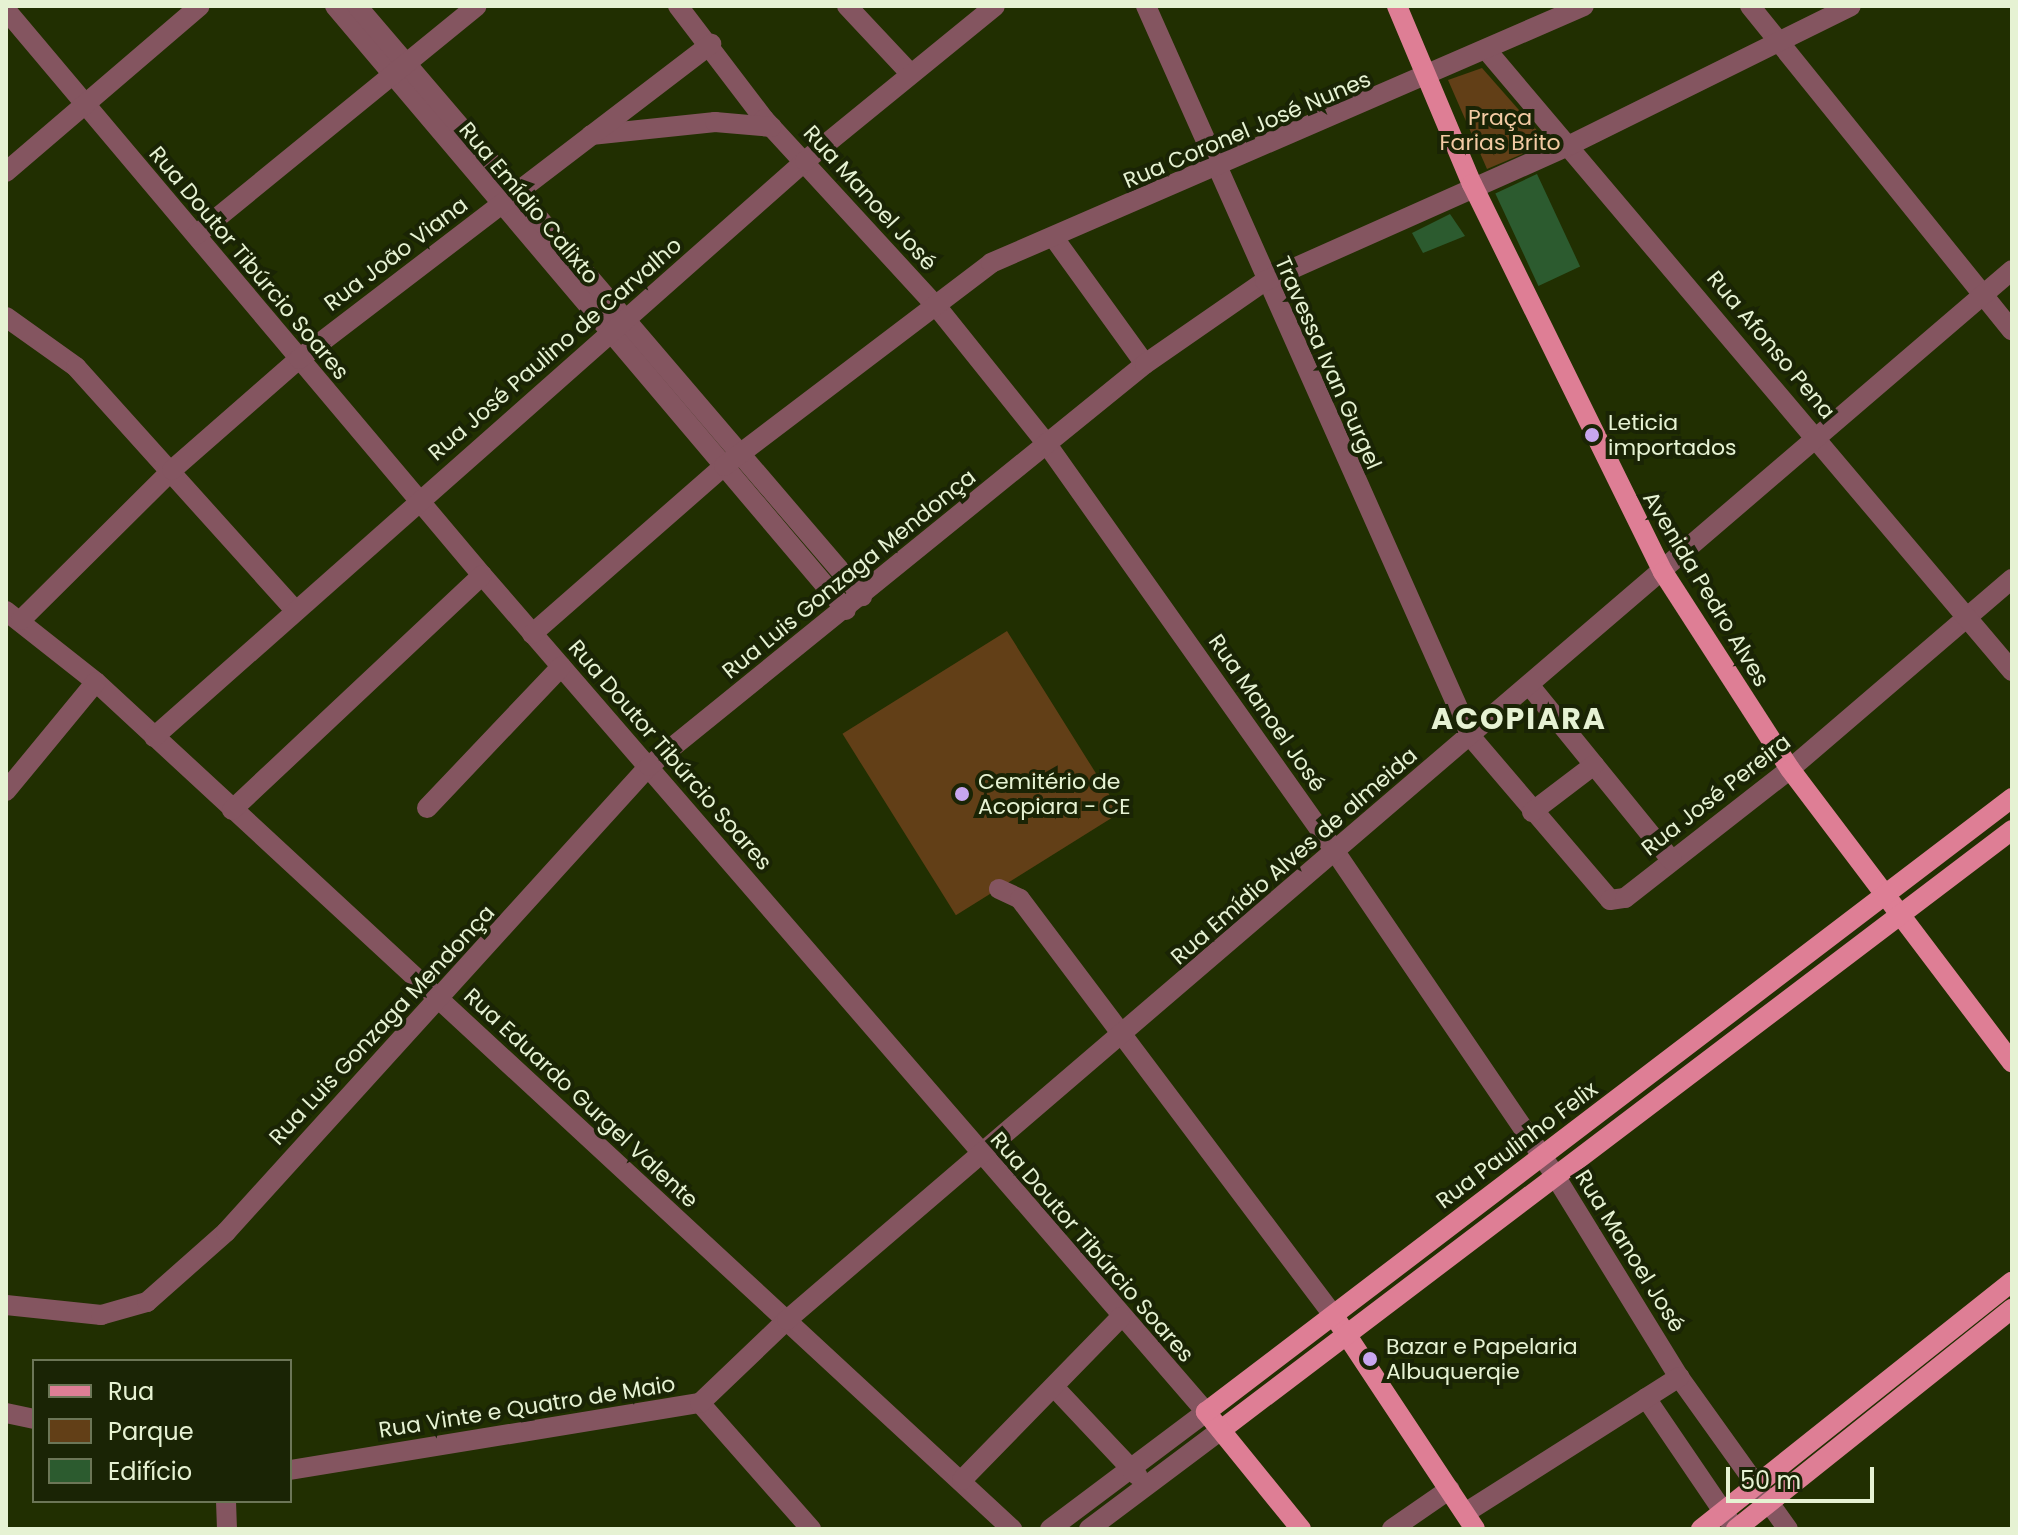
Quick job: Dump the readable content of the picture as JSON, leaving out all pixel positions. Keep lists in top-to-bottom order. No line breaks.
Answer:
{"streets":{"main road":["Rua Doutor Tibúrcio Soares","Avenida Pedro Alves","Rua Paulinho Felix"],"street":["Rua Coronel José Nunes","Rua Manoel José","Rua Emídio Calixto","Rua João Viana","Rua Afonso Pena","Rua José Paulino de Carvalho","Travessa Ivan Gurgel","Rua Luis Gonzaga Mendonça","Rua José Pereira","Rua Emídio Alves de almeida","Rua Eduardo Gurgel Valente","Rua Vinte e Quatro de Maio"]},"crossings":[["Rua Coronel José Nunes","Rua Manoel José"],["Rua Coronel José Nunes","Rua Emídio Calixto"],["Rua Coronel José Nunes","Rua Doutor Tibúrcio Soares"],["Rua Coronel José Nunes","Rua Afonso Pena"],["Rua Coronel José Nunes","Travessa Ivan Gurgel"],["Rua Coronel José Nunes","Avenida Pedro Alves"],["Rua Manoel José","Rua João Viana"],["Rua Manoel José","Rua José Paulino de Carvalho"],["Rua Manoel José","Rua Luis Gonzaga Mendonça"],["Rua Manoel José","Rua Emídio Alves de almeida"],["Rua Manoel José","Rua Paulinho Felix"],["Rua Emídio Calixto","Rua João Viana"],["Rua Emídio Calixto","Rua José Paulino de Carvalho"],["Rua Emídio Calixto","Rua Luis Gonzaga Mendonça"],["Rua João Viana","Rua Doutor Tibúrcio Soares"],["Rua João Viana","Rua Eduardo Gurgel Valente"],["Rua Doutor Tibúrcio Soares","Rua José Paulino de Carvalho"],["Rua Doutor Tibúrcio Soares","Rua Luis Gonzaga Mendonça"],["Rua Doutor Tibúrcio Soares","Rua Emídio Alves de almeida"],["Rua Doutor Tibúrcio Soares","Rua Paulinho Felix"],["Rua Afonso Pena","Rua Luis Gonzaga Mendonça"],["Rua Afonso Pena","Rua José Pereira"],["Rua Afonso Pena","Rua Emídio Alves de almeida"],["Rua José Paulino de Carvalho","Rua Eduardo Gurgel Valente"],["Travessa Ivan Gurgel","Rua Luis Gonzaga Mendonça"],["Travessa Ivan Gurgel","Rua José Pereira"],["Travessa Ivan Gurgel","Rua Emídio Alves de almeida"],["Rua Luis Gonzaga Mendonça","Avenida Pedro Alves"],["Rua Luis Gonzaga Mendonça","Rua Eduardo Gurgel Valente"],["Avenida Pedro Alves","Rua José Pereira"],["Avenida Pedro Alves","Rua Emídio Alves de almeida"],["Avenida Pedro Alves","Rua Paulinho Felix"],["Rua José Pereira","Rua Emídio Alves de almeida"],["Rua Emídio Alves de almeida","Rua Eduardo Gurgel Valente"],["Rua Emídio Alves de almeida","Rua Vinte e Quatro de Maio"],["Rua Eduardo Gurgel Valente","Rua Vinte e Quatro de Maio"]],"districts":["ACOPIARA"],"parks":["Praça Farias Brito"],"places":["Leticia importados","Cemitério de Acopiara - CE","Bazar e Papelaria Albuquerqie"],"legend":["Rua","Parque","Edifício"],"scale_bar":"50 m"}
